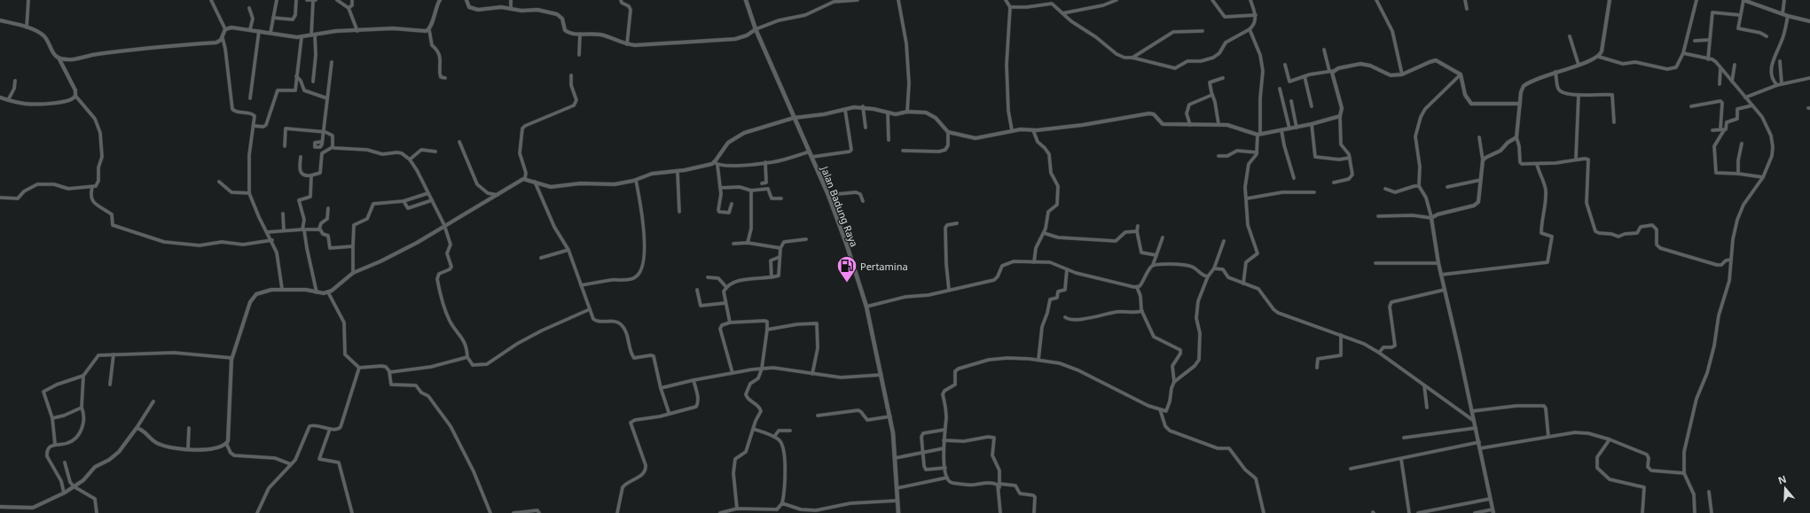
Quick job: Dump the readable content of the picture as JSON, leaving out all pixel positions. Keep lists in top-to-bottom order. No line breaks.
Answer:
{"streets":{"main road":["Jalan Badung Raya"]},"places":{"fuel station":["Pertamina"]},"north":"top"}
